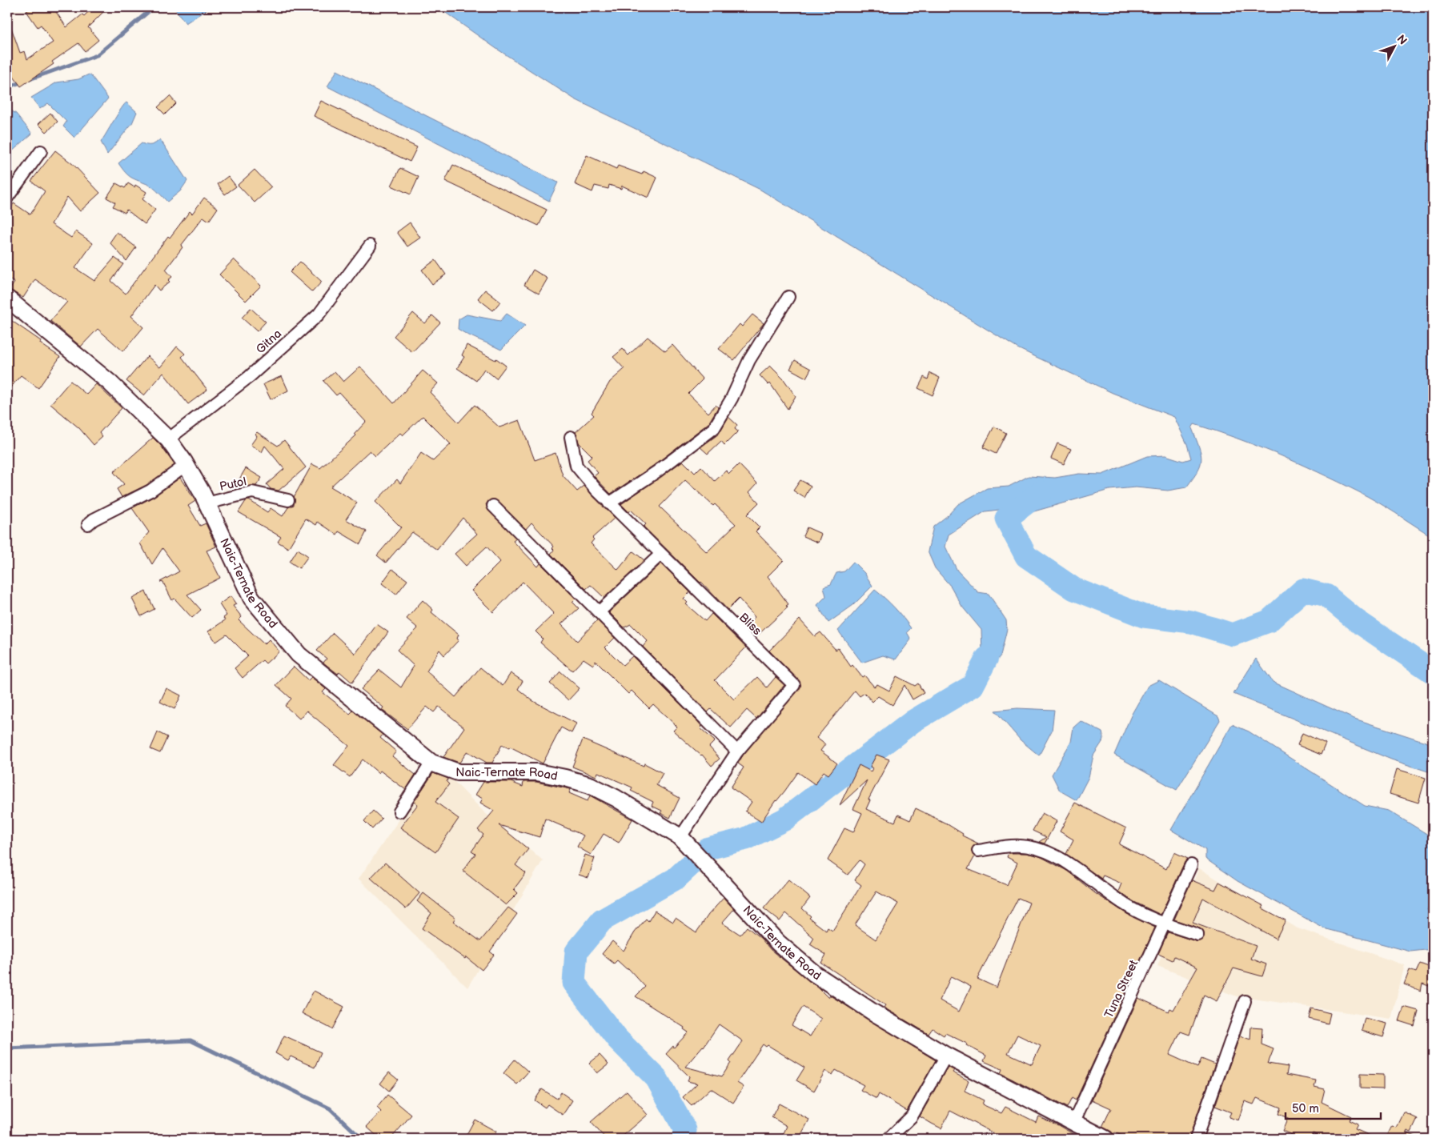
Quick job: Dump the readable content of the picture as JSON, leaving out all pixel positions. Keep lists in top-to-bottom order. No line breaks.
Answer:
{"streets":{"main road":["Naic-Ternate Road"],"street":["Gitna","Putol","Bliss","Tuna Street"]},"crossings":[["Gitna","Naic-Ternate Road"],["Putol","Naic-Ternate Road"],["Naic-Ternate Road","Bliss"],["Naic-Ternate Road","Tuna Street"]],"scale_bar":"50 m","north":"top right"}
